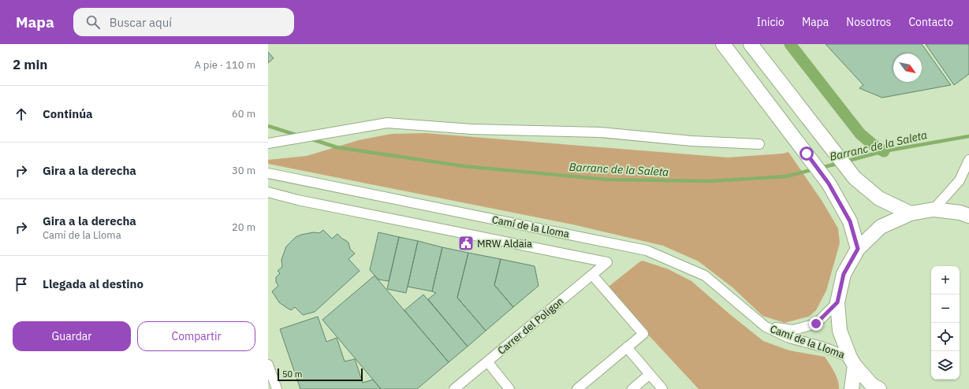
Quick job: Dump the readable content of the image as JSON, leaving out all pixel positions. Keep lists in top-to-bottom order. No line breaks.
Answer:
{"streets":{"street":["Camí de la Lloma","Carrer del Poligon"]},"crossings":[["Camí de la Lloma","Carrer del Poligon"]],"water":["Barranc de la Saleta"],"places":{"public building":["MRW Aldaia"]},"scale_bar":"50 m","north":"bottom right","page":{"header":"Mapa","search":"Buscar aquí","nav":["Inicio","Mapa","Nosotros","Contacto"],"heading":["2 min","A pie · 110 m"],"list":[["Continúa","60 m"],["Gira a la derecha","30 m"],["Gira a la derecha","Camí de la Lloma","20 m"],"Llegada al destino"],"map_buttons":["+","−"],"buttons":["Guardar","Compartir"],"scale":"50 m"}}
